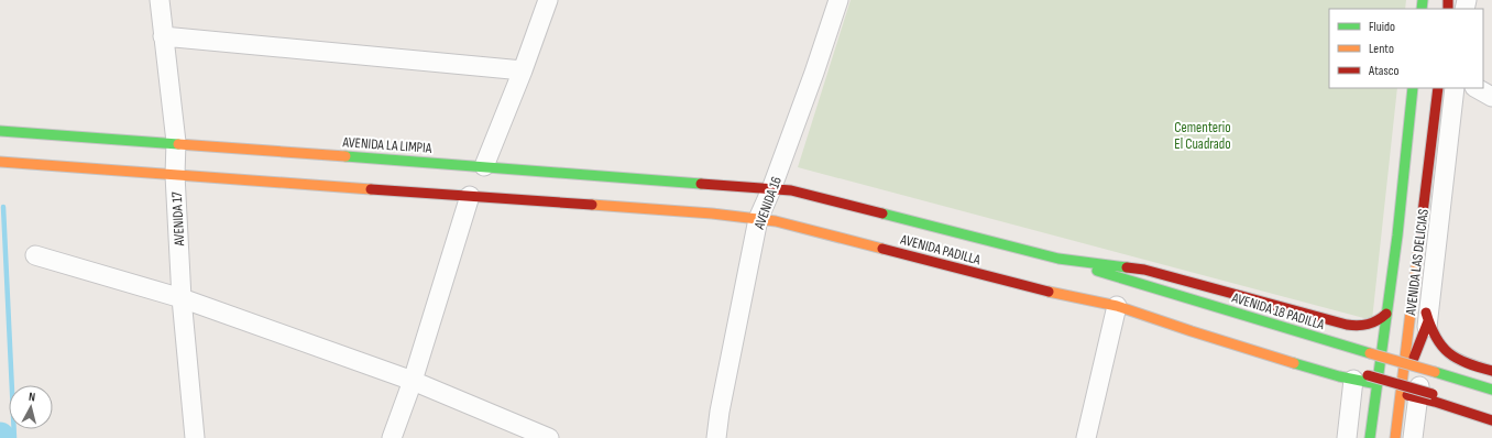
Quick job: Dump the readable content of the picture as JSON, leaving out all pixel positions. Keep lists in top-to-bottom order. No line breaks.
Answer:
{"streets":{"main road":["AVENIDA LA LIMPIA","AVENIDA PADILLA","AVENIDA LAS DELICIAS","AVENIDA 18 PADILLA"],"street":["AVENIDA 16","AVENIDA 17"]},"crossings":[["AVENIDA LA LIMPIA","AVENIDA 16"],["AVENIDA LA LIMPIA","AVENIDA 17"],["AVENIDA LA LIMPIA","AVENIDA PADILLA"],["AVENIDA 16","AVENIDA PADILLA"],["AVENIDA PADILLA","AVENIDA 18 PADILLA"]],"parks":["Cementerio El Cuadrado"],"legend":["Fluido","Lento","Atasco"],"north":"top"}
